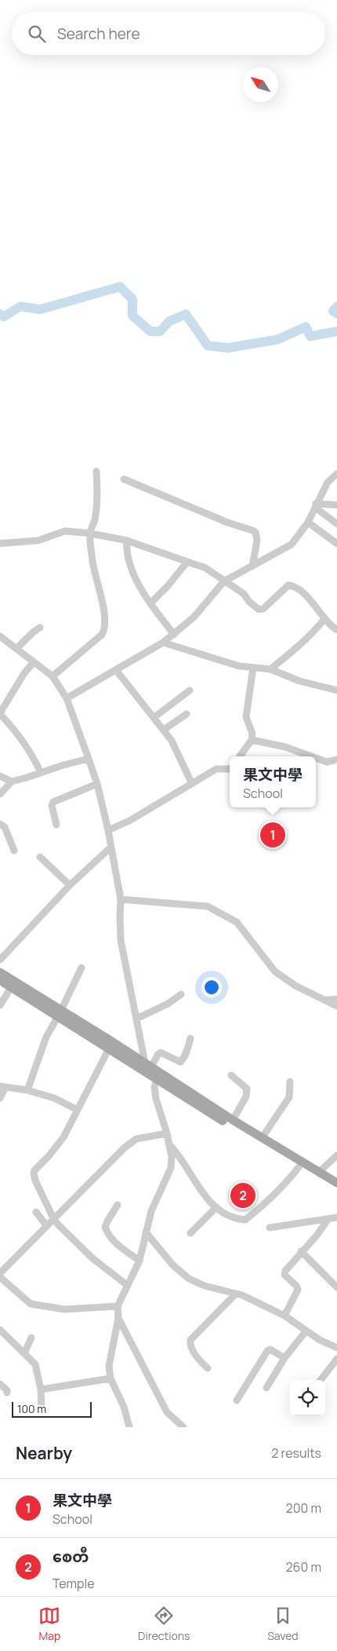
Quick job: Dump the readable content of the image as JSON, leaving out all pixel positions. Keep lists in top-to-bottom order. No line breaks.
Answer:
{"scale_bar":"100 m","north":"top left","page":{"search":"Search here","popup":["果文中學","School"],"pins":["1","2"],"scale":"100 m","heading":["Nearby","2 results"],"list":[{"mark":"1","name":"果文中學","note":"School","value":"200 m"},{"mark":"2","name":"စေတီ","note":"Temple","value":"260 m"}],"nav":["Map","Directions","Saved"]}}
